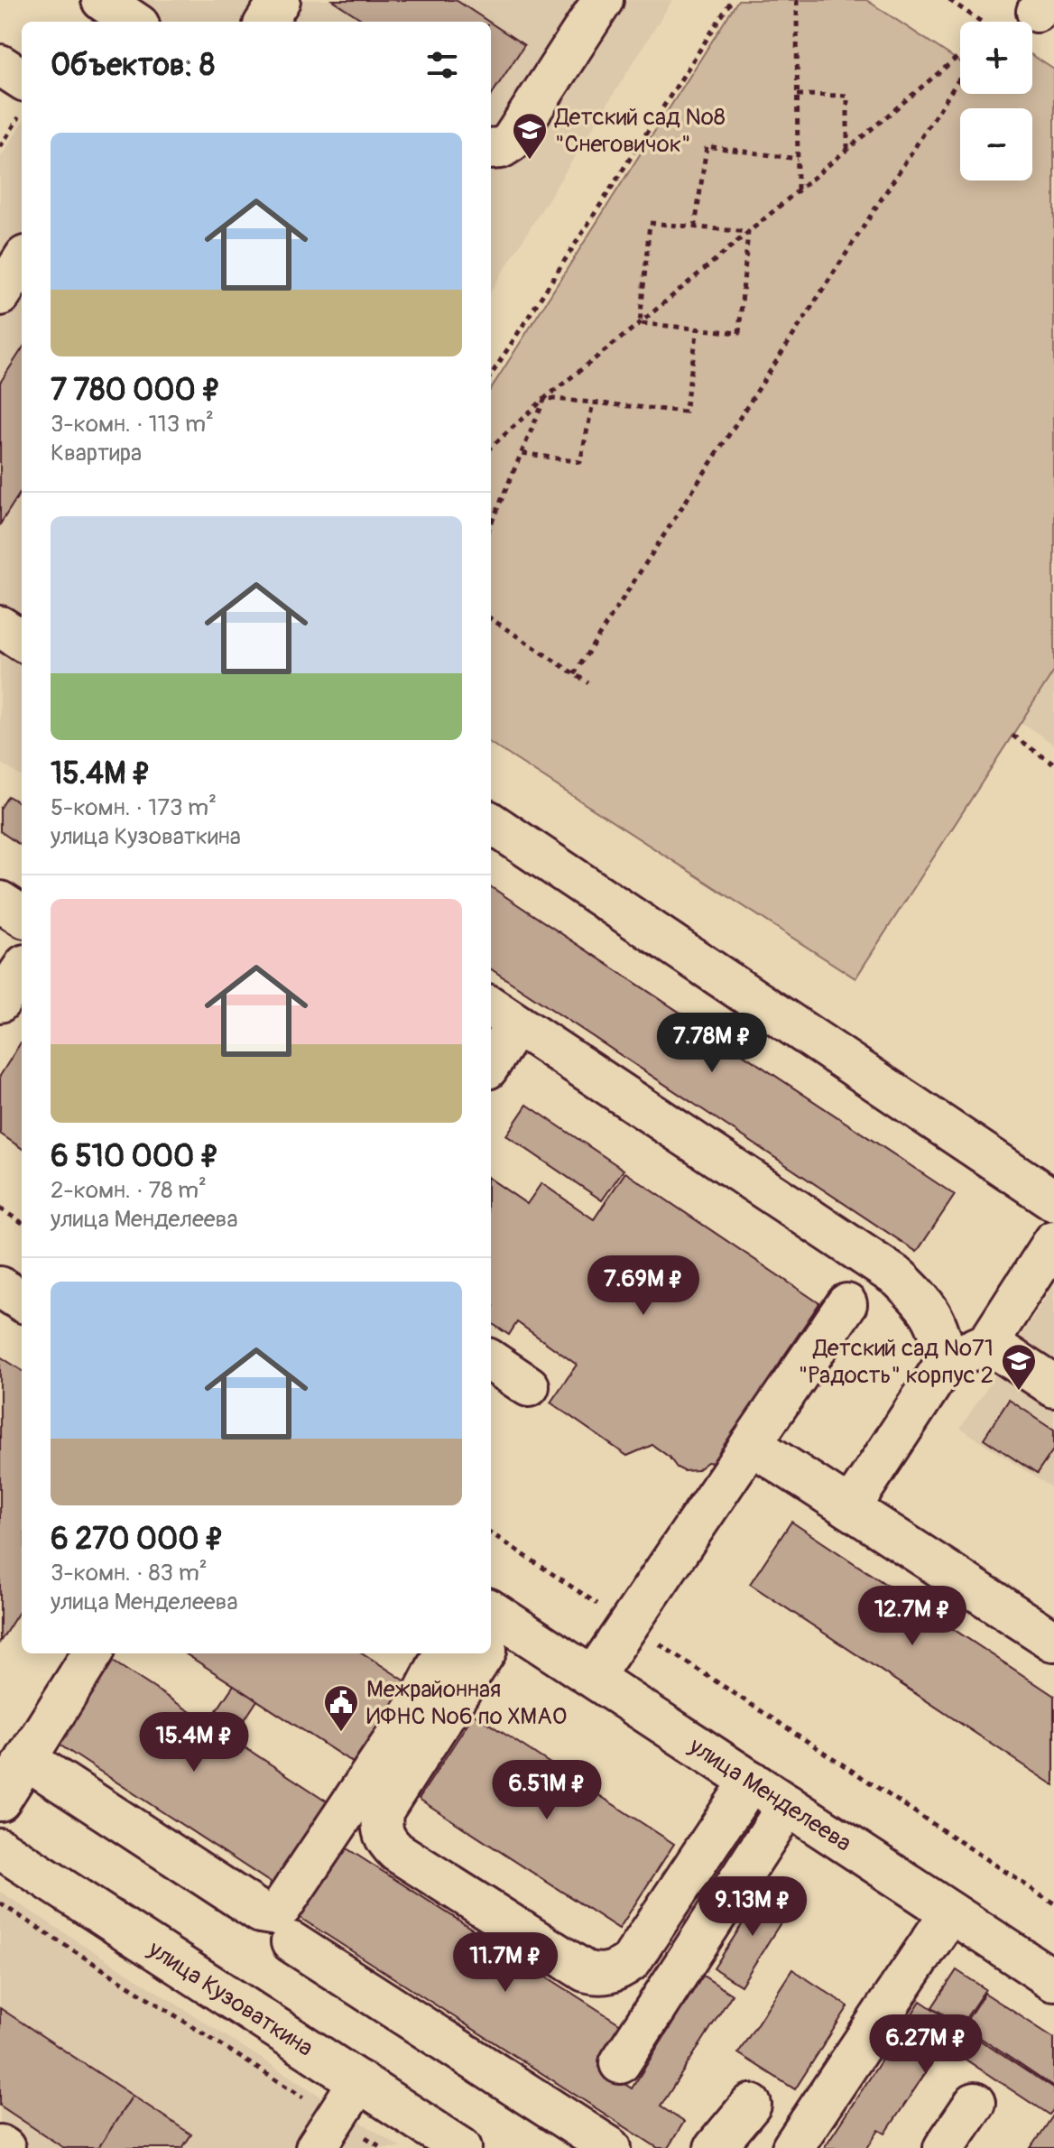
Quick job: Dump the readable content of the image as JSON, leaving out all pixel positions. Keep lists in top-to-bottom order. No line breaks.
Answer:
{"streets":{"street":["улица Менделеева","улица Кузоваткина"]},"places":{"school or university":["Детский сад №8 \"Снеговичок\"","Детский сад №71 \"Радость\" корпус 2"],"public building":["Межрайонная ИФНС №6 по ХМАО"]},"page":{"map_buttons":["+","−"],"heading":"Объектов: 8","list":[{"name":"7 780 000 ₽","note":"3-комн. · 113 m² · Квартира"},{"name":"15.4M ₽","note":"5-комн. · 173 m² · улица Кузоваткина"},{"name":"6 510 000 ₽","note":"2-комн. · 78 m² · улица Менделеева"},{"name":"6 270 000 ₽","note":"3-комн. · 83 m² · улица Менделеева"}],"price":["7.78M ₽","7.69M ₽","12.7M ₽","15.4M ₽","6.51M ₽","9.13M ₽","11.7M ₽","6.27M ₽"]}}
